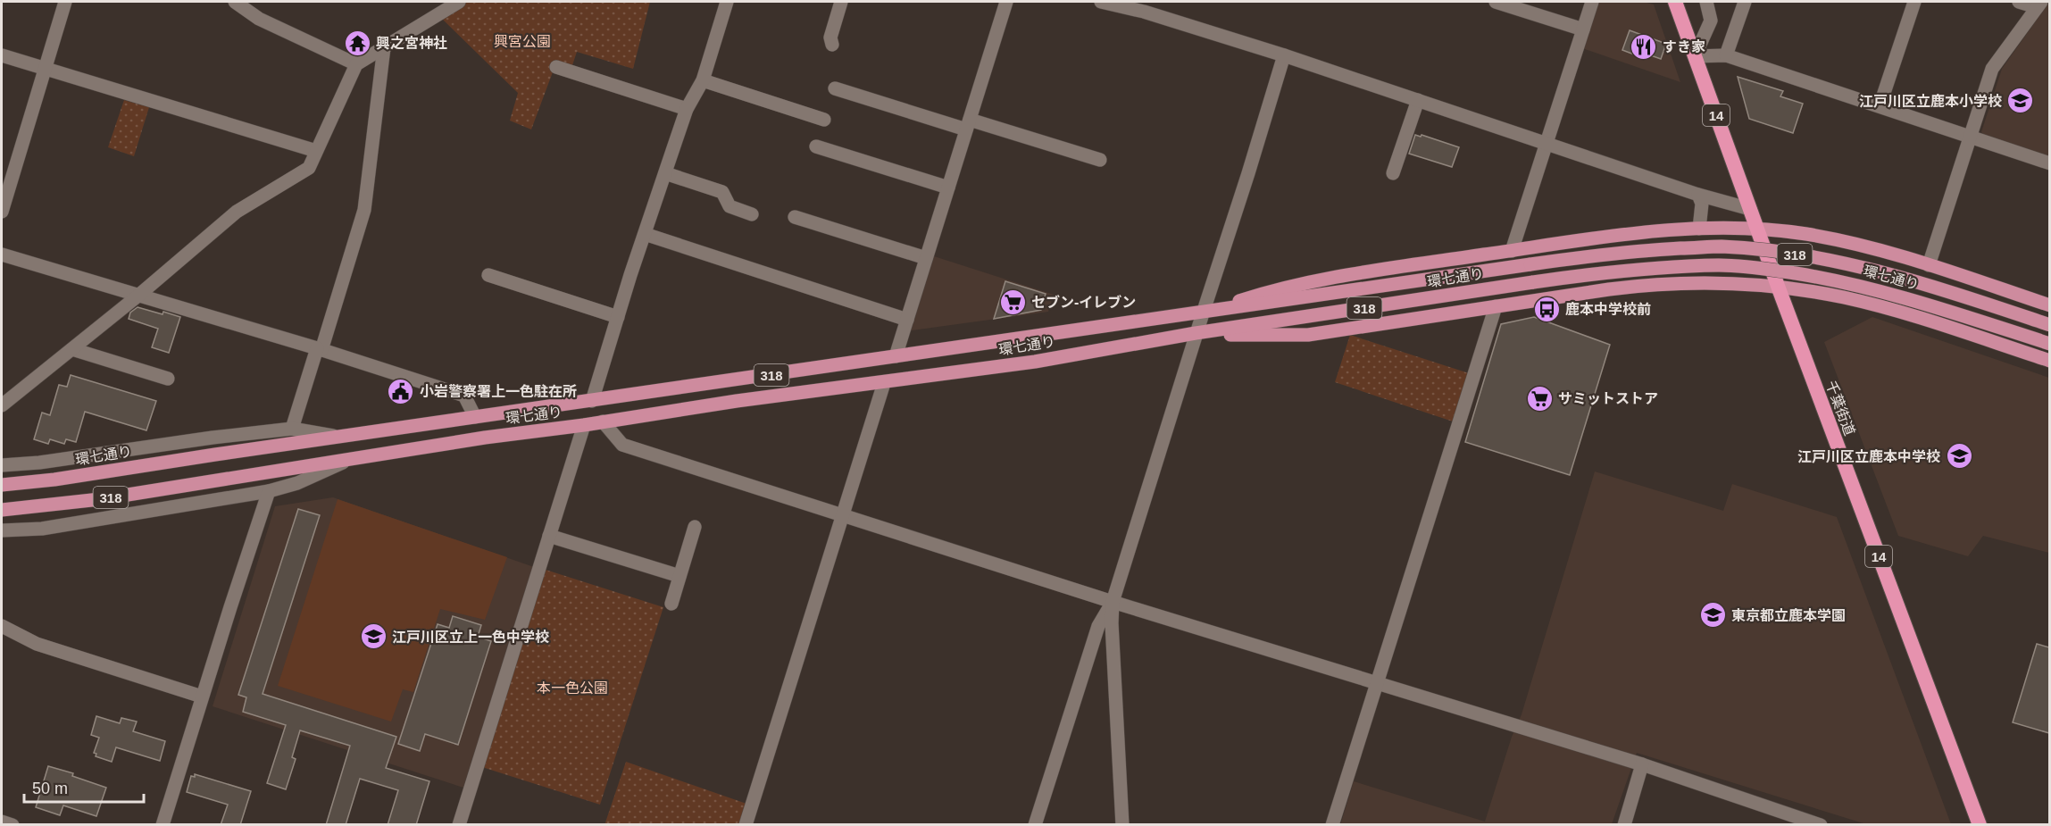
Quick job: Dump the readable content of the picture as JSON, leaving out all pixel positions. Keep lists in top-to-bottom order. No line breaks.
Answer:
{"streets":{"highway":["14","千葉街道"],"main road":["318","環七通り"]},"parks":["興宮公園","本一色公園"],"places":{"temple":["興之宮神社"],"restaurant":["すき家"],"school or university":["江戸川区立鹿本小学校","江戸川区立鹿本中学校","東京都立鹿本学園","江戸川区立上一色中学校"],"supermarket":["セブン-イレブン","サミットストア"],"bus stop":["鹿本中学校前"],"public building":["小岩警察署上一色駐在所"]},"scale_bar":"50 m"}
